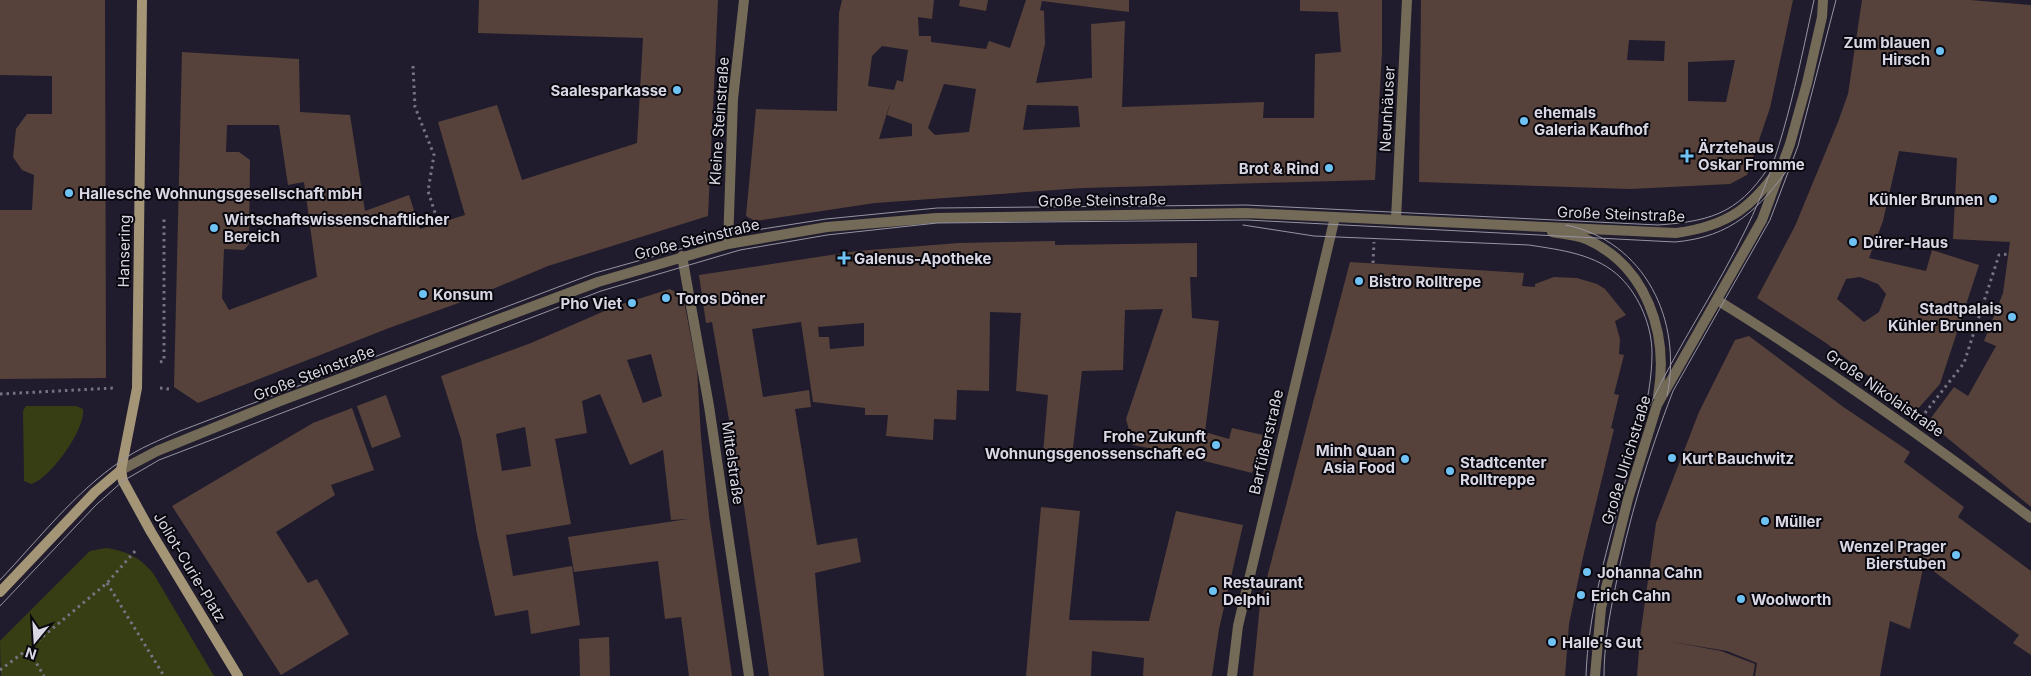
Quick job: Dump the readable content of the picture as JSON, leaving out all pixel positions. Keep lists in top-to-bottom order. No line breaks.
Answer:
{"streets":{"street":["Neunhäuser","Kleine Steinstraße","Große Steinstraße","Hansering","Große Nikolaistraße","Barfüßerstraße","Große Ulrichstraße","Mittelstraße","Joliot-Curie-Platz"]},"crossings":[["Neunhäuser","Große Steinstraße"],["Kleine Steinstraße","Große Steinstraße"],["Große Steinstraße","Hansering"],["Große Steinstraße","Barfüßerstraße"],["Große Steinstraße","Große Ulrichstraße"],["Große Steinstraße","Mittelstraße"],["Große Steinstraße","Joliot-Curie-Platz"],["Hansering","Joliot-Curie-Platz"],["Große Nikolaistraße","Große Ulrichstraße"]],"places":{"other":["Zum blauen Hirsch","Saalesparkasse","ehemals Galeria Kaufhof","Brot & Rind","Hallesche Wohnungsgesellschaft mbH","Kühler Brunnen","Wirtschaftswissenschaftlicher Bereich","Dürer-Haus","Bistro Rolltrepe","Konsum","Toros Döner","Pho Viet","Stadtpalais Kühler Brunnen","Frohe Zukunft Wohnungsgenossenschaft eG","Kurt Bauchwitz","Minh Quan Asia Food","Stadtcenter Rolltreppe","Müller","Wenzel Prager Bierstuben","Johanna Cahn","Restaurant Delphi","Erich Cahn","Woolworth","Halle's Gut"],"health":["Ärztehaus Oskar Fromme","Galenus-Apotheke"]},"north":"bottom"}
